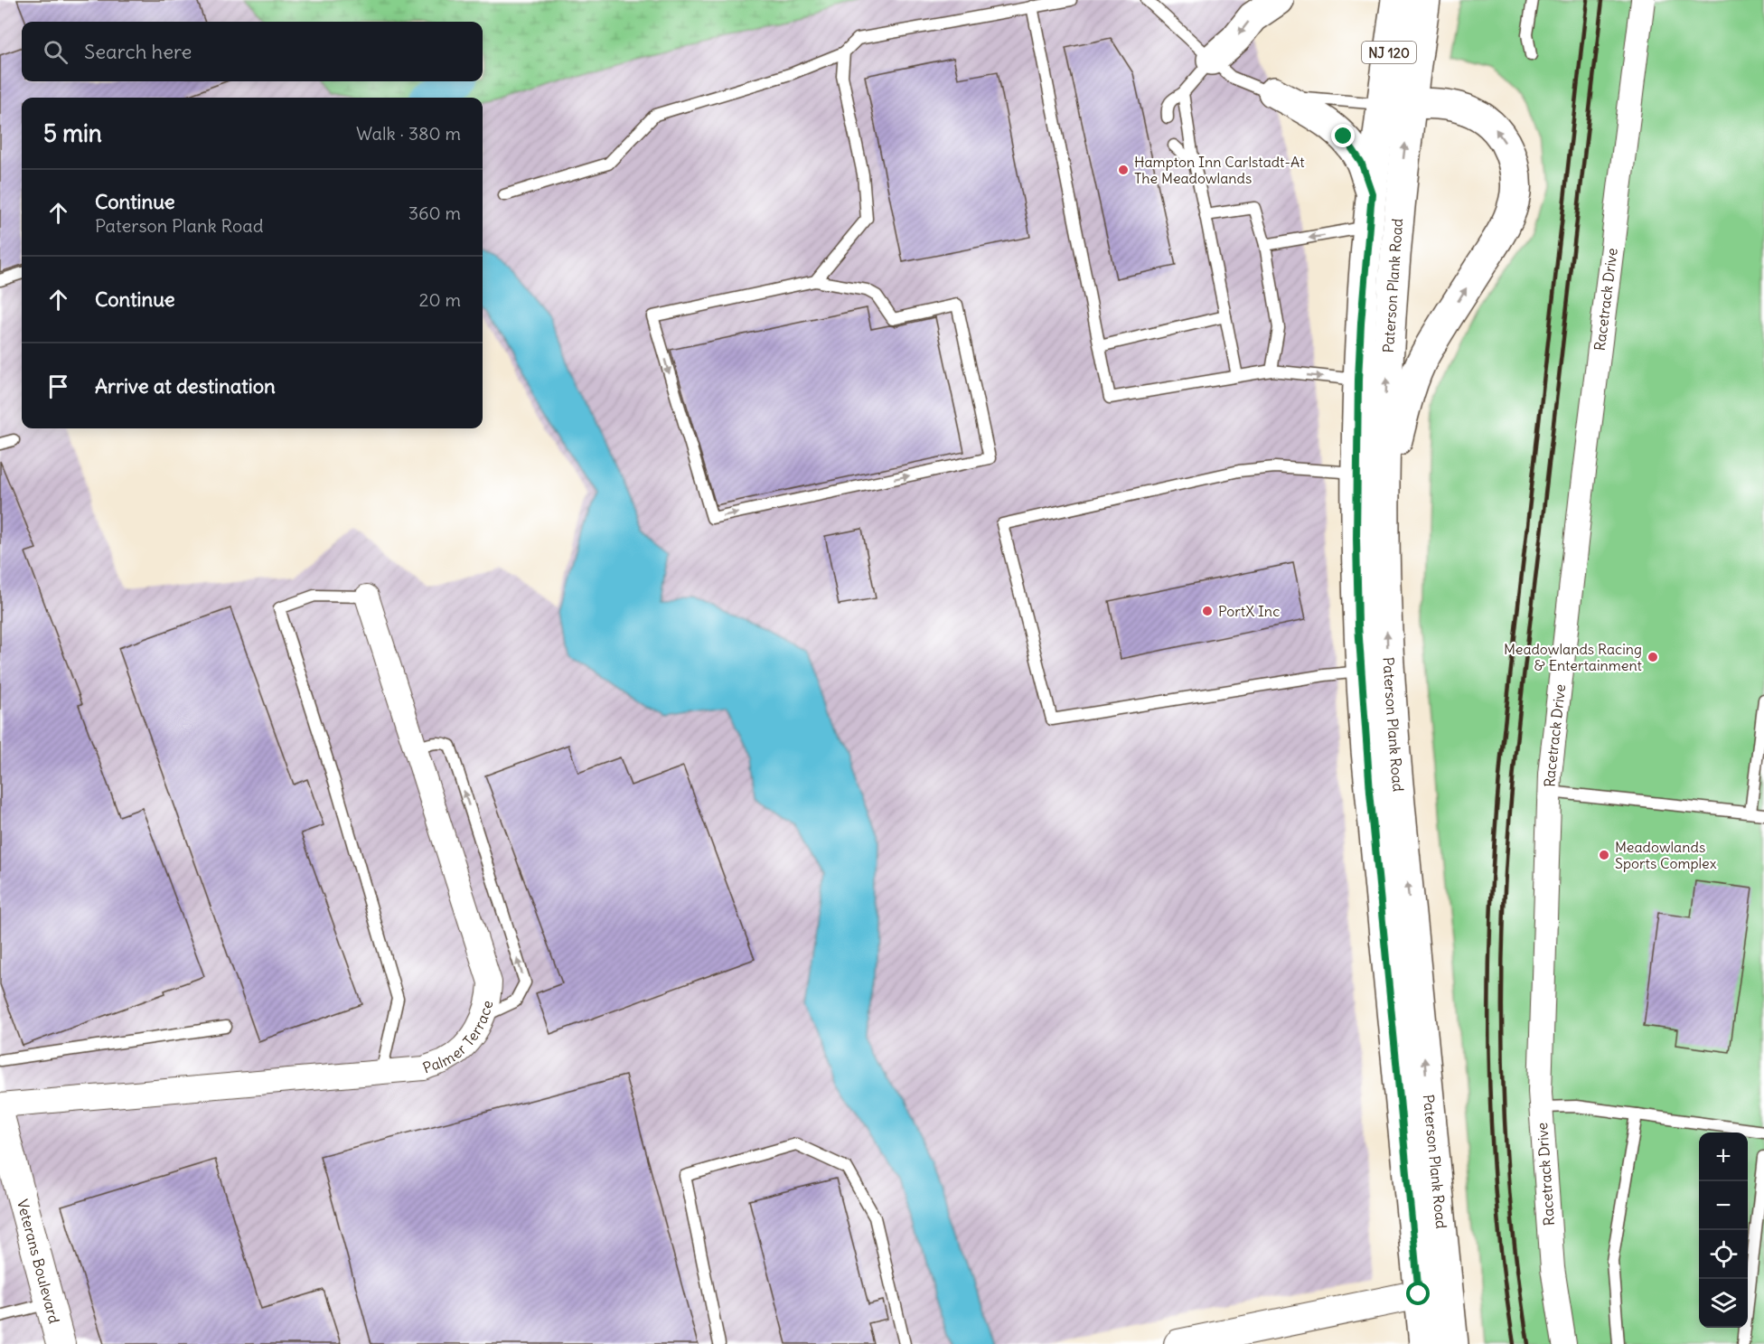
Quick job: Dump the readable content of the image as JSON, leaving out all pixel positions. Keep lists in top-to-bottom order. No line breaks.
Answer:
{"streets":{"main road":["NJ 120","Paterson Plank Road"],"street":["Racetrack Drive","Palmer Terrace","Veterans Boulevard"]},"crossings":[["NJ 120","Paterson Plank Road"]],"places":["Hampton Inn Carlstadt-At The Meadowlands","PortX Inc","Meadowlands Racing & Entertainment","Meadowlands Sports Complex"],"page":{"search":"Search here","heading":["5 min","Walk · 380 m"],"list":[["Continue","Paterson Plank Road","360 m"],["Continue","20 m"],"Arrive at destination"],"map_buttons":["+","−"]}}
